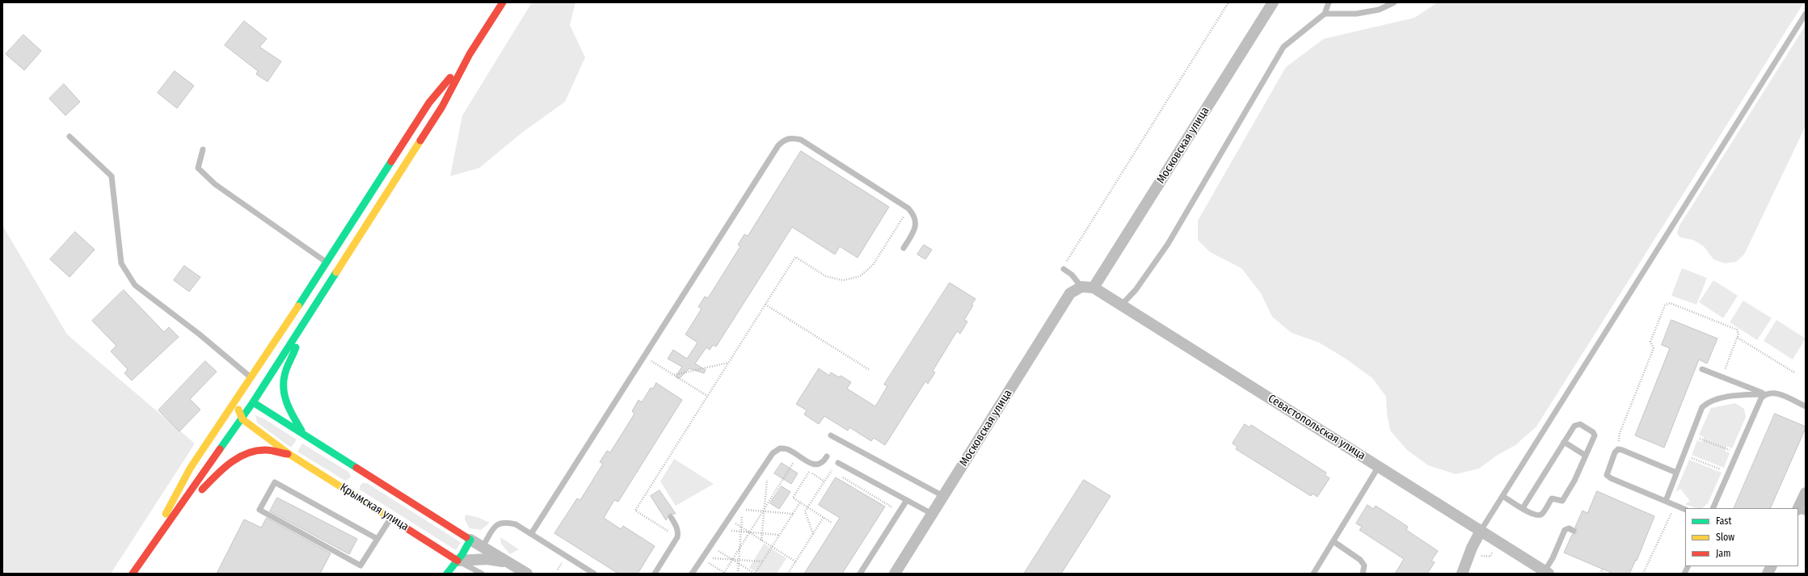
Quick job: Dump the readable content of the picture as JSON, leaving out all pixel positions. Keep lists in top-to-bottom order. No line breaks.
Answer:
{"streets":{"main road":["Крымская улица"],"street":["Московская улица","Севастопольская улица"]},"crossings":[["Московская улица","Севастопольская улица"]],"legend":["Fast","Slow","Jam"]}
